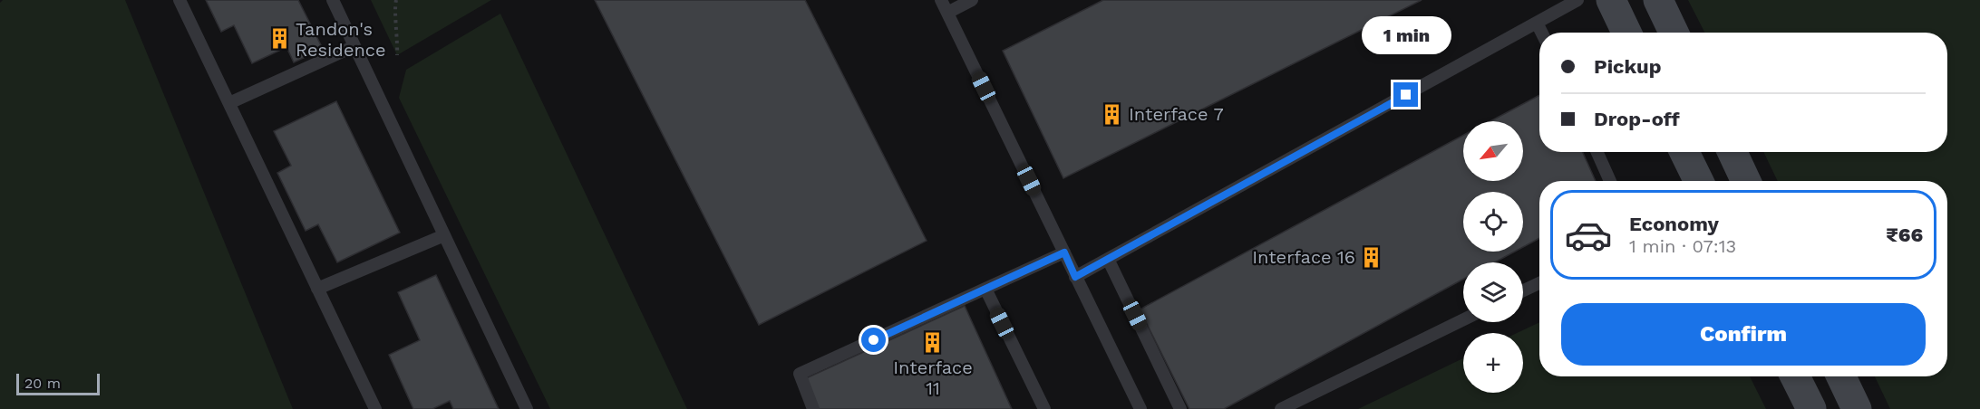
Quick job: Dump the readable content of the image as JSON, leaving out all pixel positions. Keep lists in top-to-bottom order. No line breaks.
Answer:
{"places":{"building":["Tandon's Residence","Interface 7","Interface 16","Interface 11"]},"scale_bar":"20 m","north":"bottom left","page":{"bubble":"1 min","banner":["Pickup","Drop-off"],"map_buttons":"+","list":[{"name":"Economy","note":"1 min · 07:13","value":"₹66"}],"buttons":"Confirm","scale":"20 m"}}
